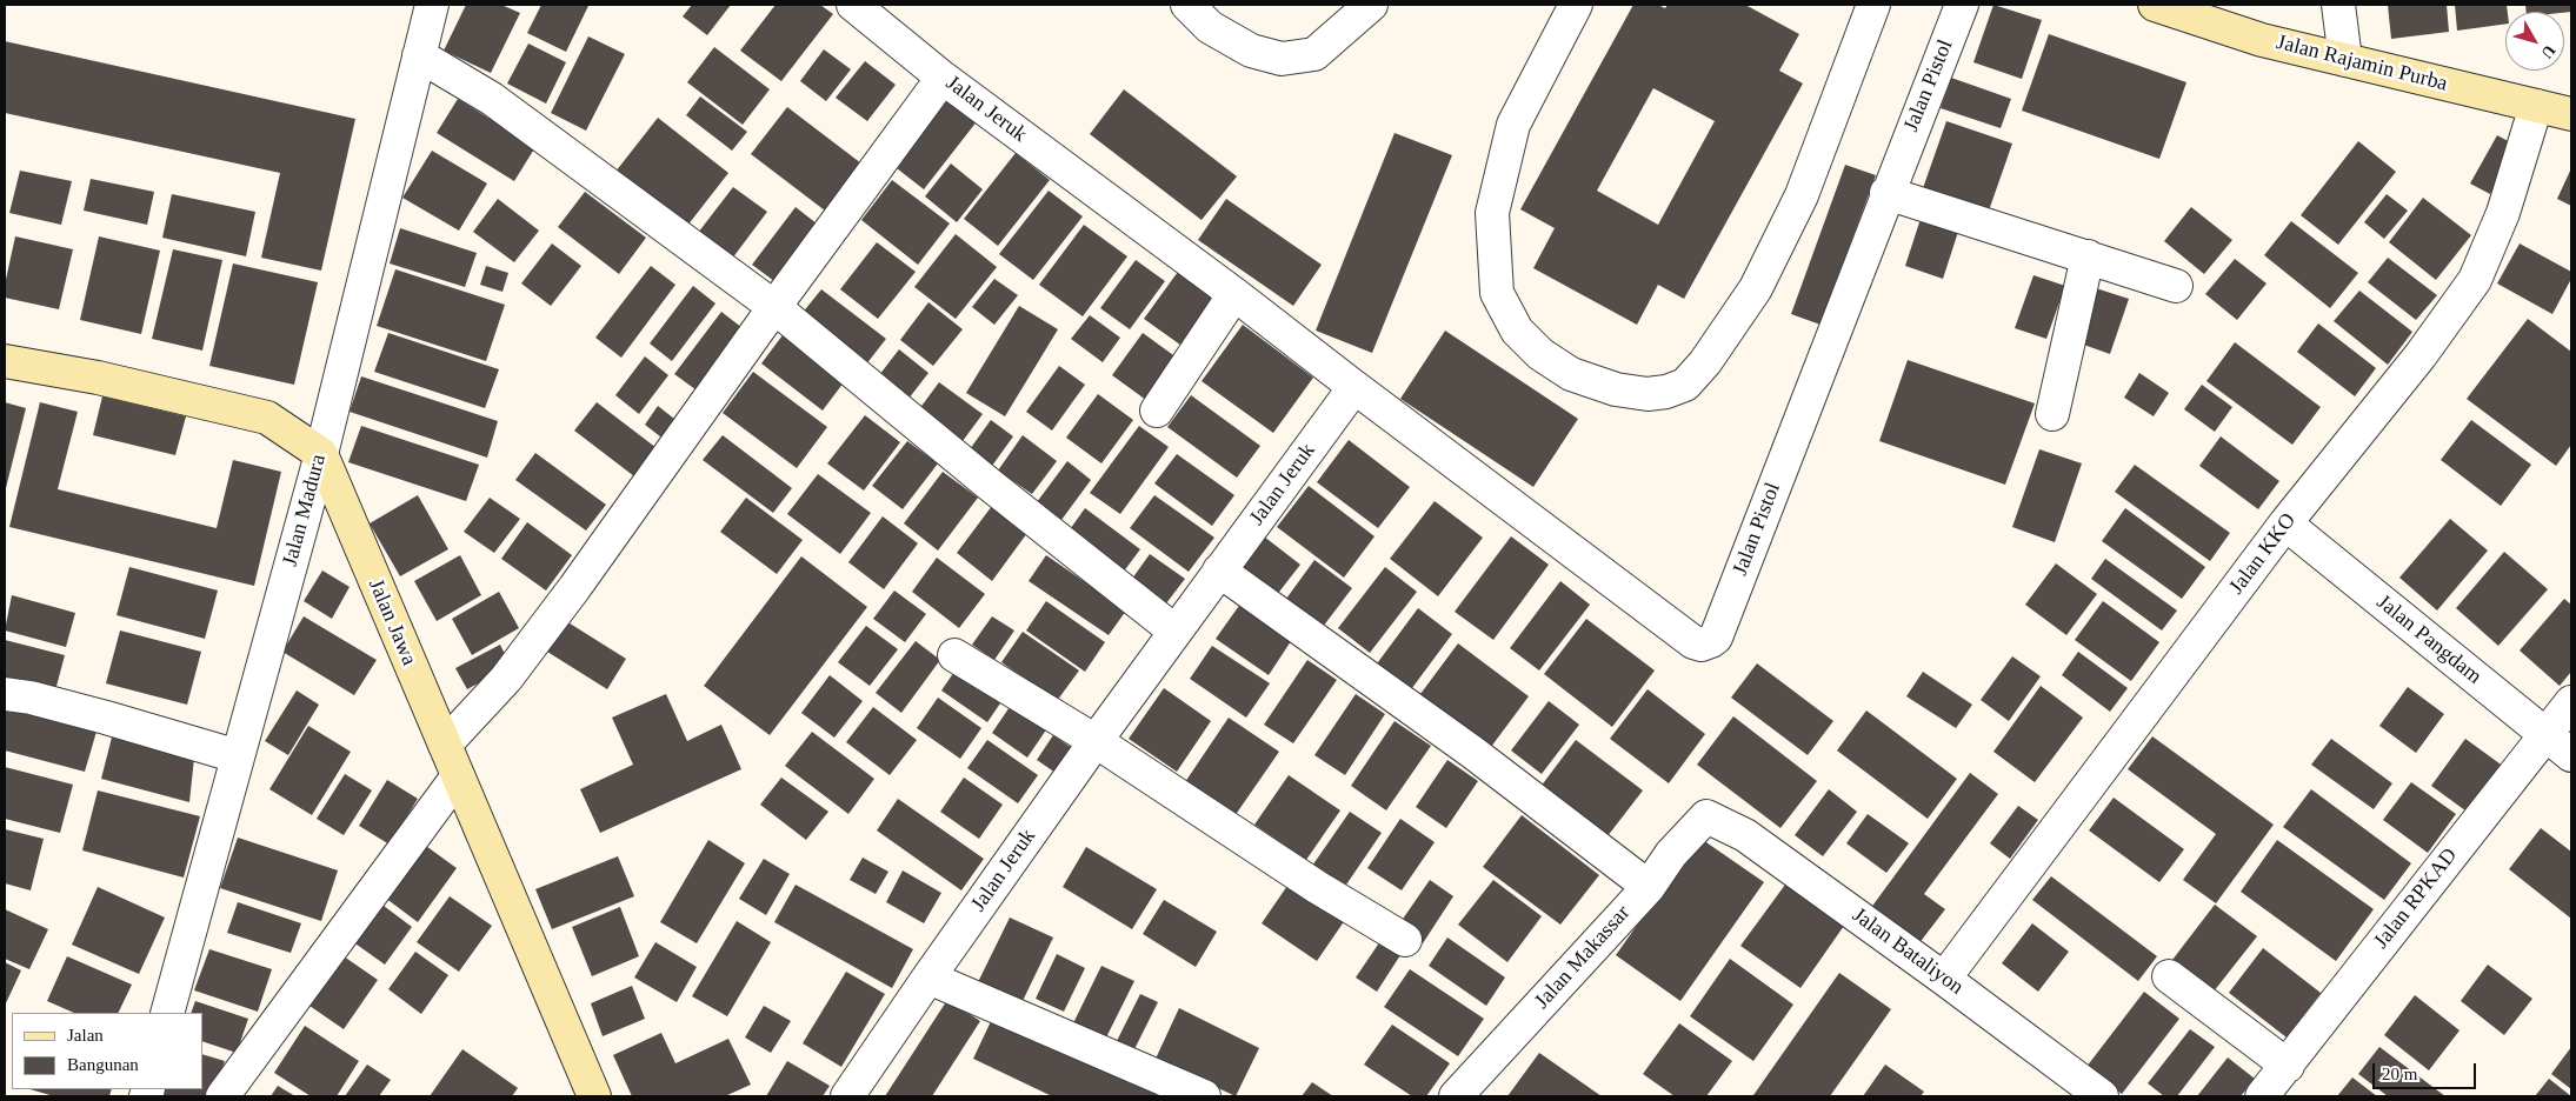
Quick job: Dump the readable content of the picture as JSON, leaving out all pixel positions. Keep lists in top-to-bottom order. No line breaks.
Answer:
{"streets":{"street":["Jalan Rajamin Purba","Jalan Pistol","Jalan Jeruk","Jalan Madura","Jalan KKO","Jalan Jawa","Jalan Pangdam","Jalan RPKAD","Jalan Bataliyon","Jalan Makassar"]},"crossings":[["Jalan Rajamin Purba","Jalan KKO"],["Jalan Pistol","Jalan Jeruk"],["Jalan Madura","Jalan Jawa"],["Jalan KKO","Jalan Pangdam"],["Jalan KKO","Jalan Bataliyon"],["Jalan Pangdam","Jalan RPKAD"],["Jalan Bataliyon","Jalan Makassar"]],"legend":["Jalan","Bangunan"],"scale_bar":"20 m","north":"bottom right"}
